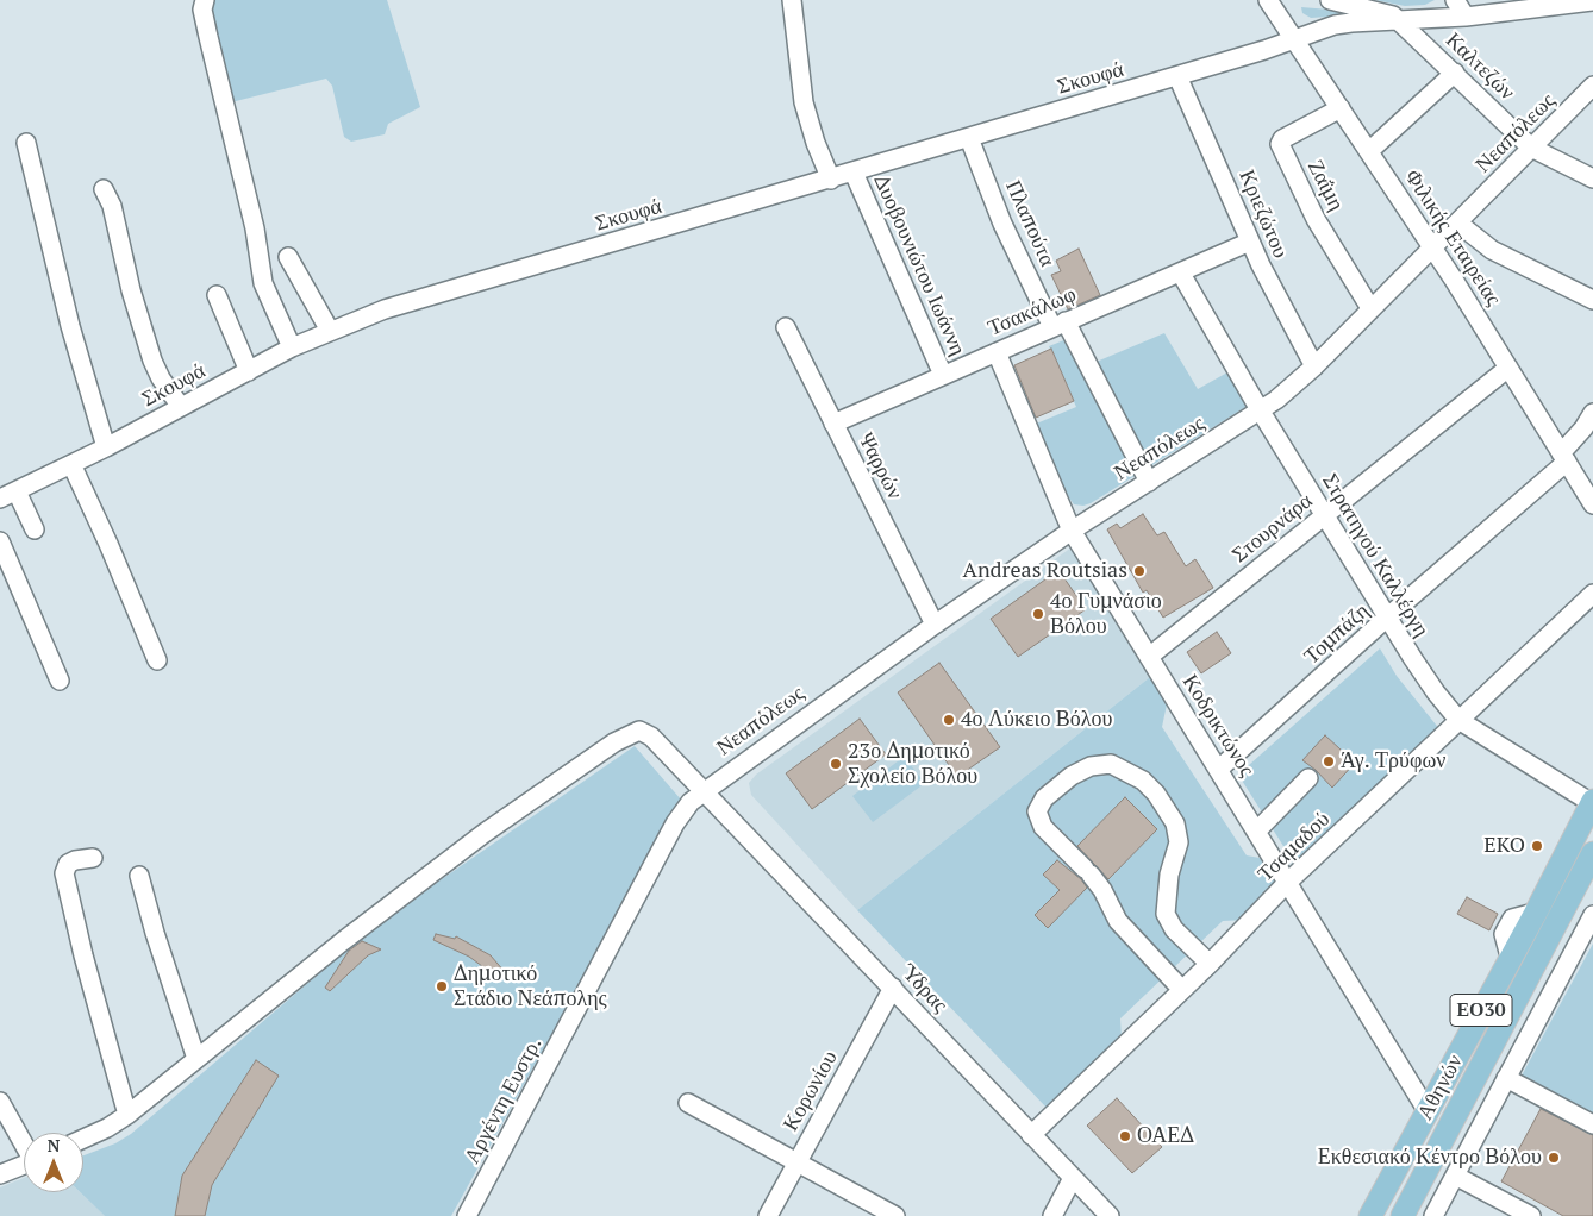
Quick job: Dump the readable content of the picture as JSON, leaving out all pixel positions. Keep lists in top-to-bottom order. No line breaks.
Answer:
{"streets":{"main road":["ΕΟ30","Αθηνών"],"street":["Καλτεζών","Σκουφά","Νεαπόλεως","Ζαΐμη","Κριεζώτου","Πλαπούτα","Φιλικής Εταιρείας","Δυοβουνιώτου Ιωάννη","Τσακάλωφ","Ψαρρών","Στουρνάρα","Στρατηγού Καλλέργη","Τομπάζη","Κοδρικτώνος","Τσαμαδού","Ύδρας","Κορωνίου","Αργέντη Ευστρ."]},"crossings":[["Καλτεζών","Σκουφά"],["Καλτεζών","Νεαπόλεως"],["Σκουφά","Κριεζώτου"],["Σκουφά","Πλαπούτα"],["Σκουφά","Φιλικής Εταιρείας"],["Σκουφά","Δυοβουνιώτου Ιωάννη"],["Νεαπόλεως","Ζαΐμη"],["Νεαπόλεως","Κριεζώτου"],["Νεαπόλεως","Πλαπούτα"],["Νεαπόλεως","Φιλικής Εταιρείας"],["Νεαπόλεως","Ψαρρών"],["Νεαπόλεως","Στρατηγού Καλλέργη"],["Νεαπόλεως","Κοδρικτώνος"],["Νεαπόλεως","Ύδρας"],["Νεαπόλεως","Αργέντη Ευστρ."],["Ζαΐμη","Φιλικής Εταιρείας"],["Κριεζώτου","Τσακάλωφ"],["Πλαπούτα","Τσακάλωφ"],["Φιλικής Εταιρείας","Στουρνάρα"],["Φιλικής Εταιρείας","Τομπάζη"],["Δυοβουνιώτου Ιωάννη","Τσακάλωφ"],["Τσακάλωφ","Ψαρρών"],["Τσακάλωφ","Στρατηγού Καλλέργη"],["Τσακάλωφ","Κοδρικτώνος"],["Στουρνάρα","Στρατηγού Καλλέργη"],["Στουρνάρα","Κοδρικτώνος"],["Στρατηγού Καλλέργη","Τομπάζη"],["Στρατηγού Καλλέργη","Τσαμαδού"],["Στρατηγού Καλλέργη","Αθηνών"],["Τομπάζη","Κοδρικτώνος"],["Κοδρικτώνος","Τσαμαδού"],["Κοδρικτώνος","Αθηνών"],["Τσαμαδού","Ύδρας"],["Ύδρας","Κορωνίου"],["Ύδρας","Αργέντη Ευστρ."]],"places":["Andreas Routsias","4ο Γυμνάσιο Βόλου","4ο Λύκειο Βόλου","Άγ. Τρύφων","23ο Δημοτικό Σχολείο Βόλου","EKO","Δημοτικό Στάδιο Νεάπολης","ΟΑΕΔ","Εκθεσιακό Κέντρο Βόλου"],"north":"top"}
